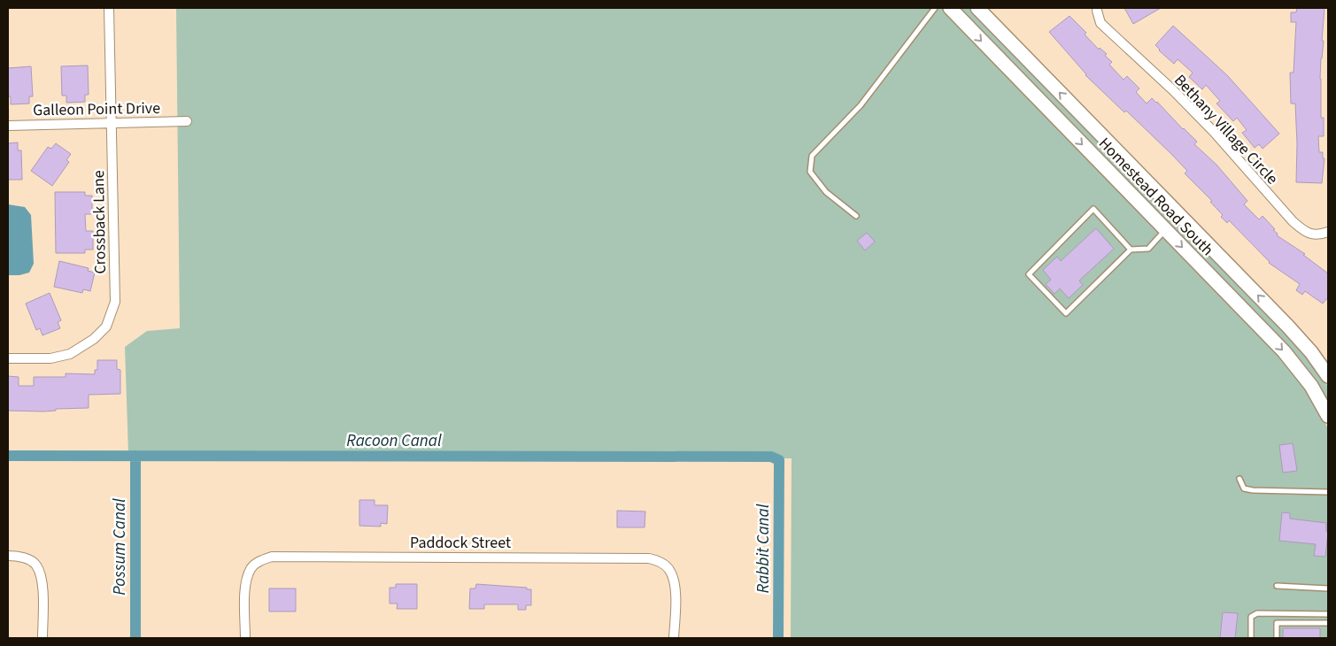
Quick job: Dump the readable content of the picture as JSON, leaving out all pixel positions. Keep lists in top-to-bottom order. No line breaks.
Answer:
{"streets":{"main road":["Homestead Road South"],"street":["Galleon Point Drive","Bethany Village Circle","Crossback Lane","Paddock Street"]},"crossings":[["Galleon Point Drive","Crossback Lane"]],"water":["Racoon Canal","Possum Canal","Rabbit Canal"]}
